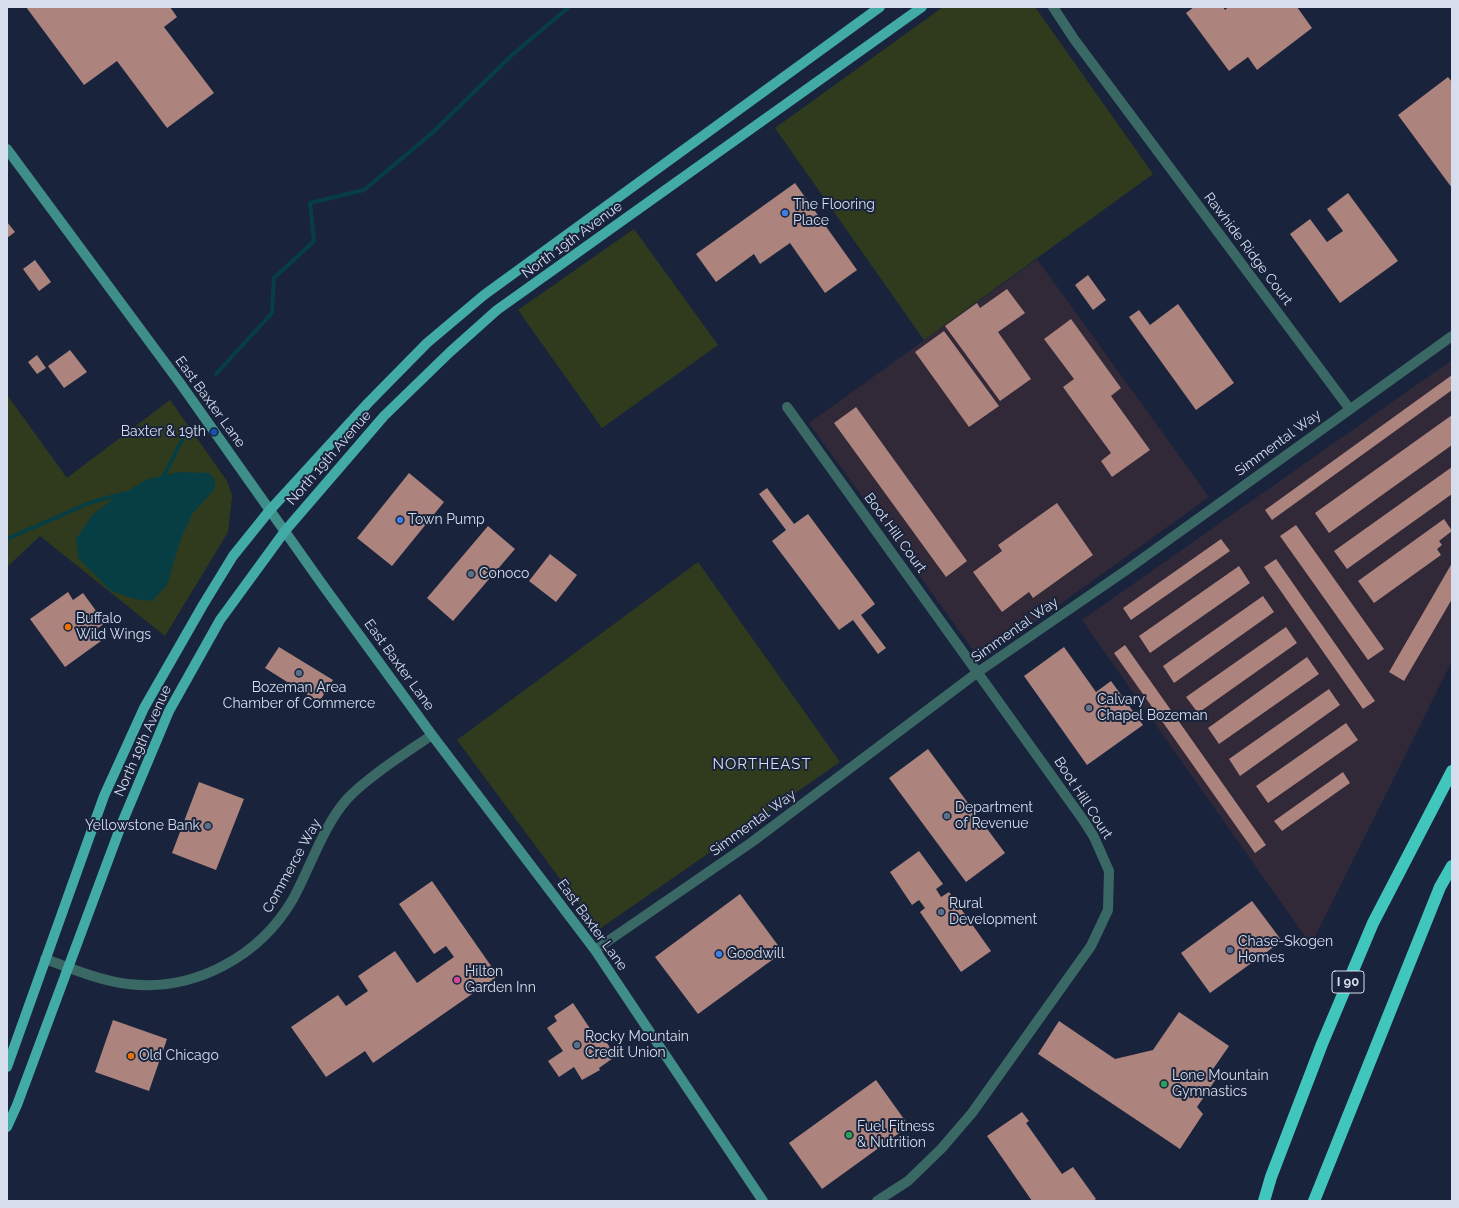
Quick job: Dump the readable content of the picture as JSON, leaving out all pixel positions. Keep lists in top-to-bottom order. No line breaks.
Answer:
{"streets":{"highway":["I 90"],"main road":["North 19th Avenue","East Baxter Lane"],"street":["Rawhide Ridge Court","Simmental Way","Boot Hill Court","Commerce Way"]},"crossings":[["North 19th Avenue","East Baxter Lane"],["North 19th Avenue","Commerce Way"],["Rawhide Ridge Court","Simmental Way"],["East Baxter Lane","Simmental Way"],["East Baxter Lane","Commerce Way"],["Simmental Way","Boot Hill Court"]],"districts":["NORTHEAST"],"places":["The Flooring Place","Baxter & 19th","Town Pump","Conoco","Buffalo Wild Wings","Bozeman Area Chamber of Commerce","Calvary Chapel Bozeman","Department of Revenue","Yellowstone Bank","Rural Development","Chase-Skogen Homes","Goodwill","Hilton Garden Inn","Rocky Mountain Credit Union","Old Chicago","Lone Mountain Gymnastics","Fuel Fitness & Nutrition"]}
